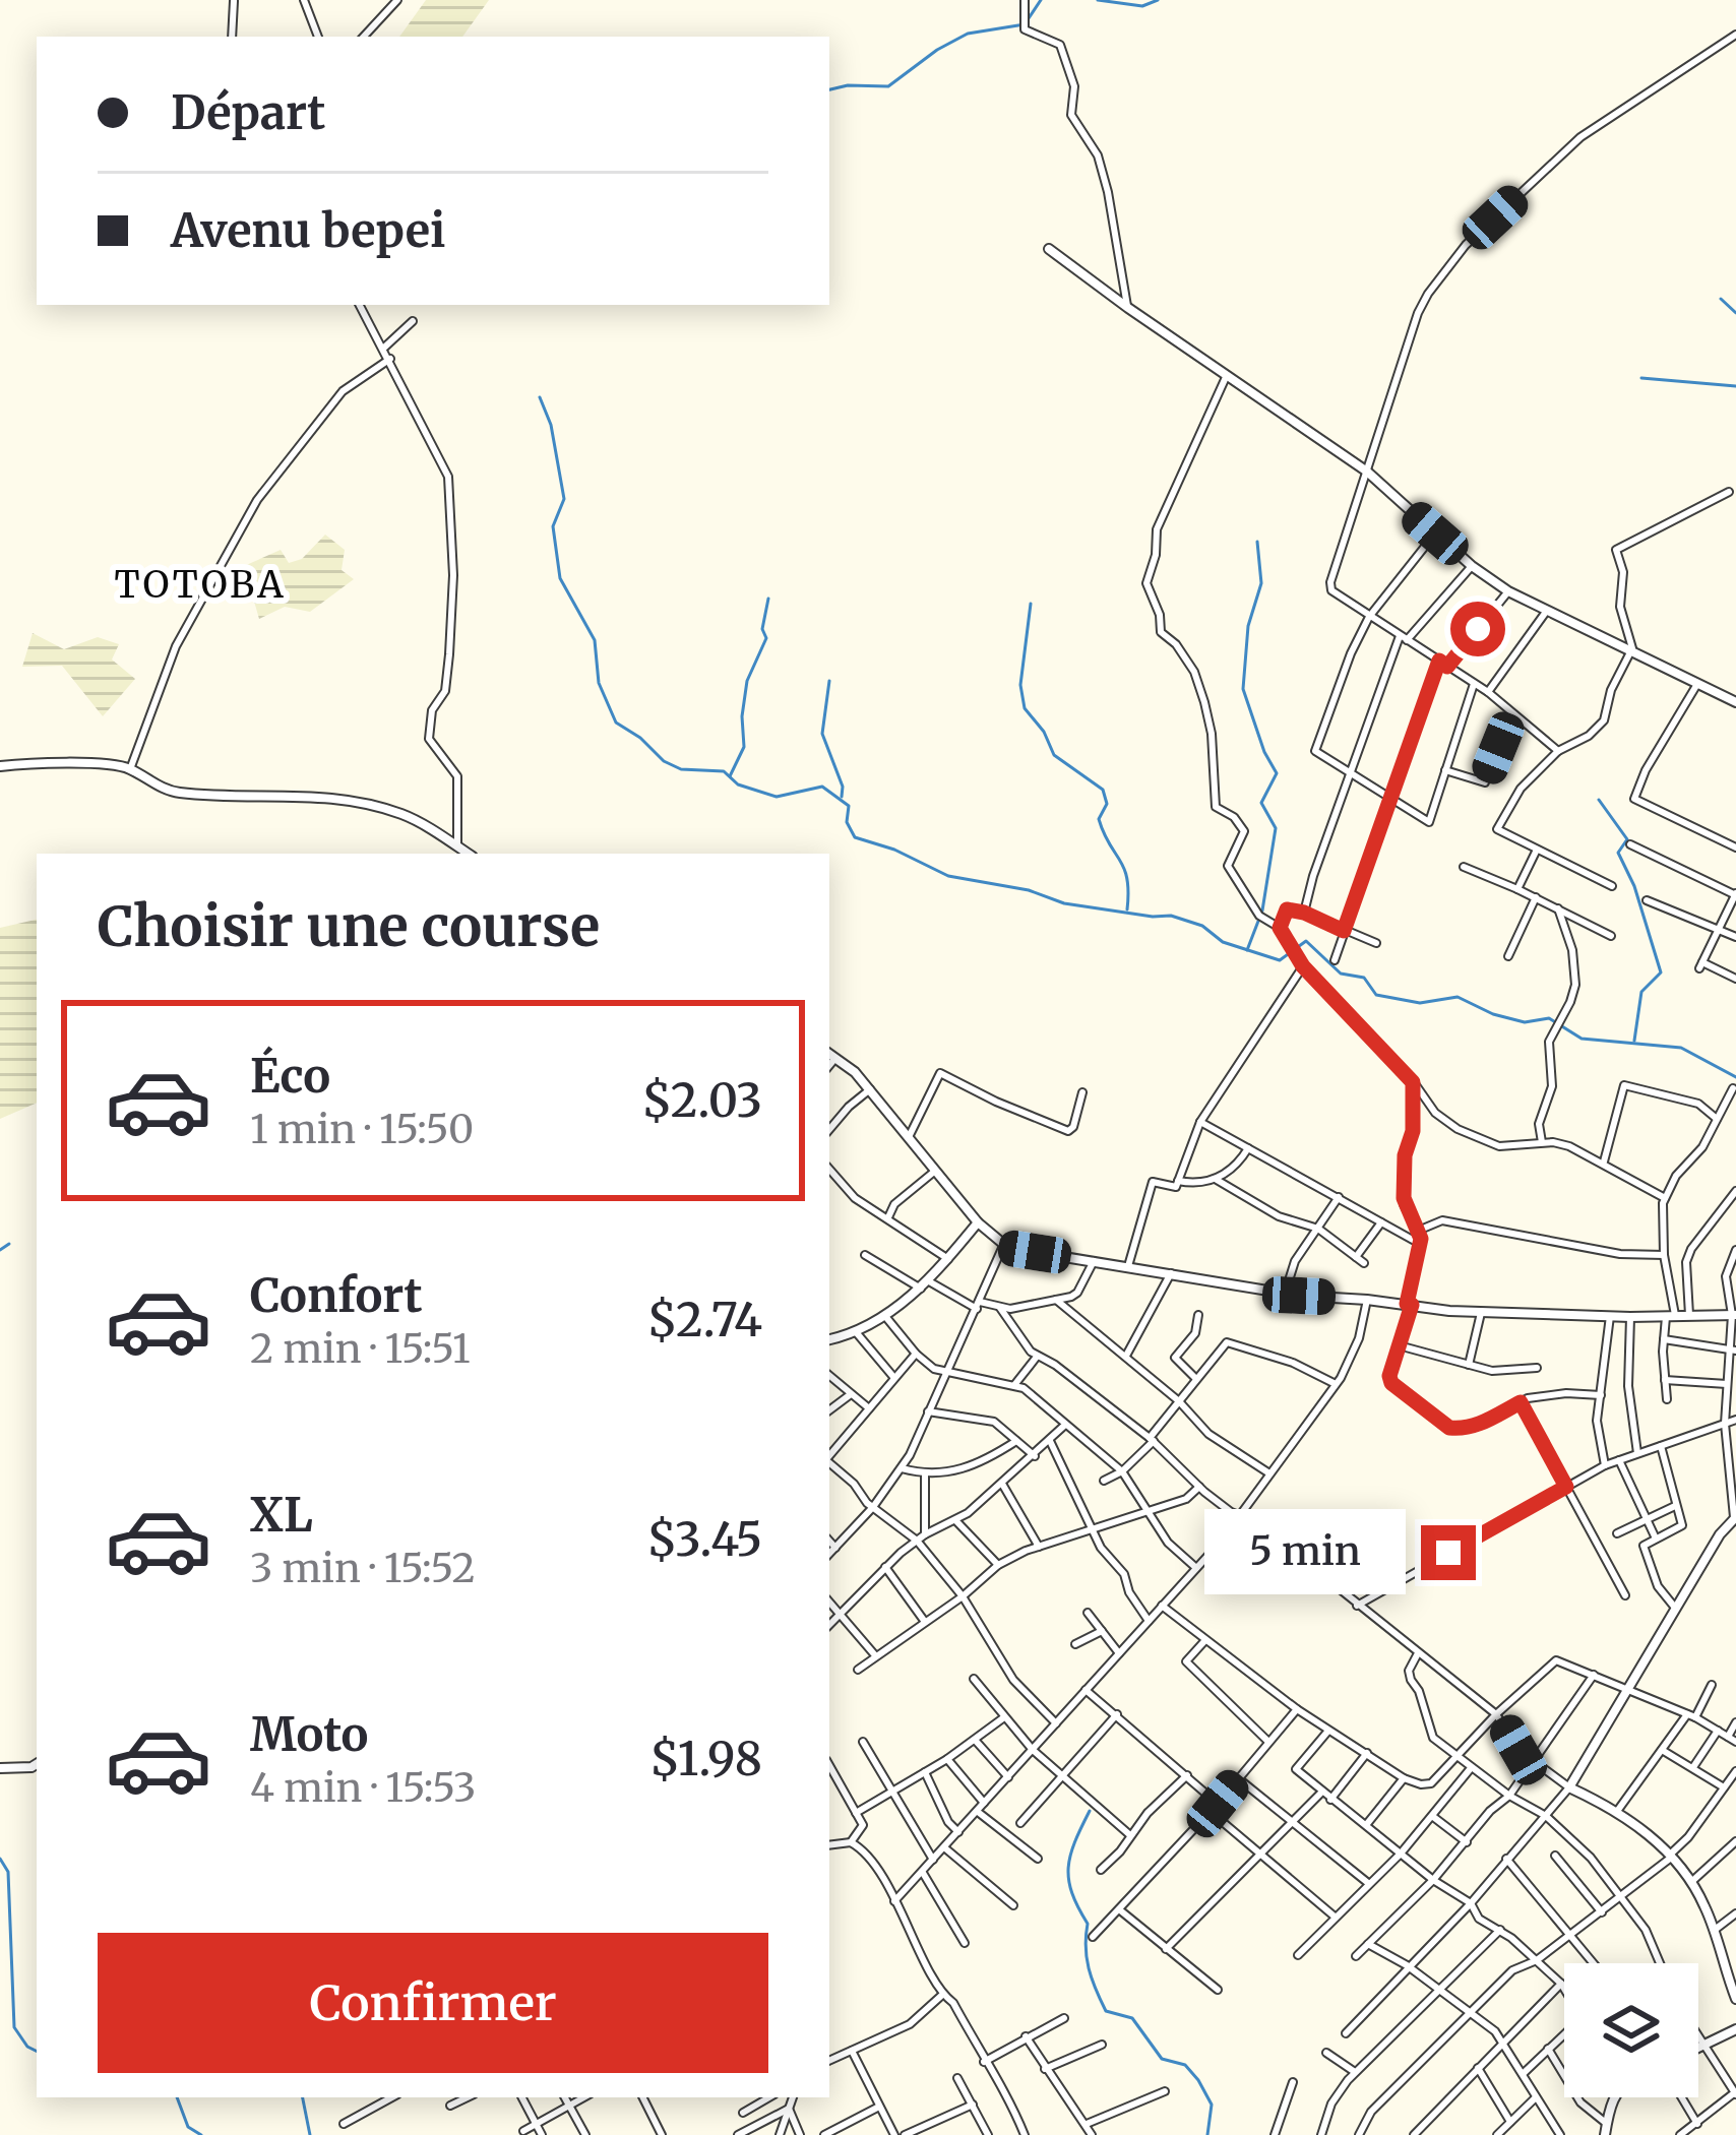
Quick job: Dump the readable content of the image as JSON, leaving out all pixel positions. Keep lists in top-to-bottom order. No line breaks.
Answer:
{"districts":["TOTOBA"],"page":{"banner":["Départ","Avenu bepei"],"heading":"Choisir une course","list":[{"name":"Éco","note":"1 min · 15:50","value":"$2.03"},{"name":"Confort","note":"2 min · 15:51","value":"$2.74"},{"name":"XL","note":"3 min · 15:52","value":"$3.45"},{"name":"Moto","note":"4 min · 15:53","value":"$1.98"}],"bubble":"5 min","buttons":"Confirmer"}}
